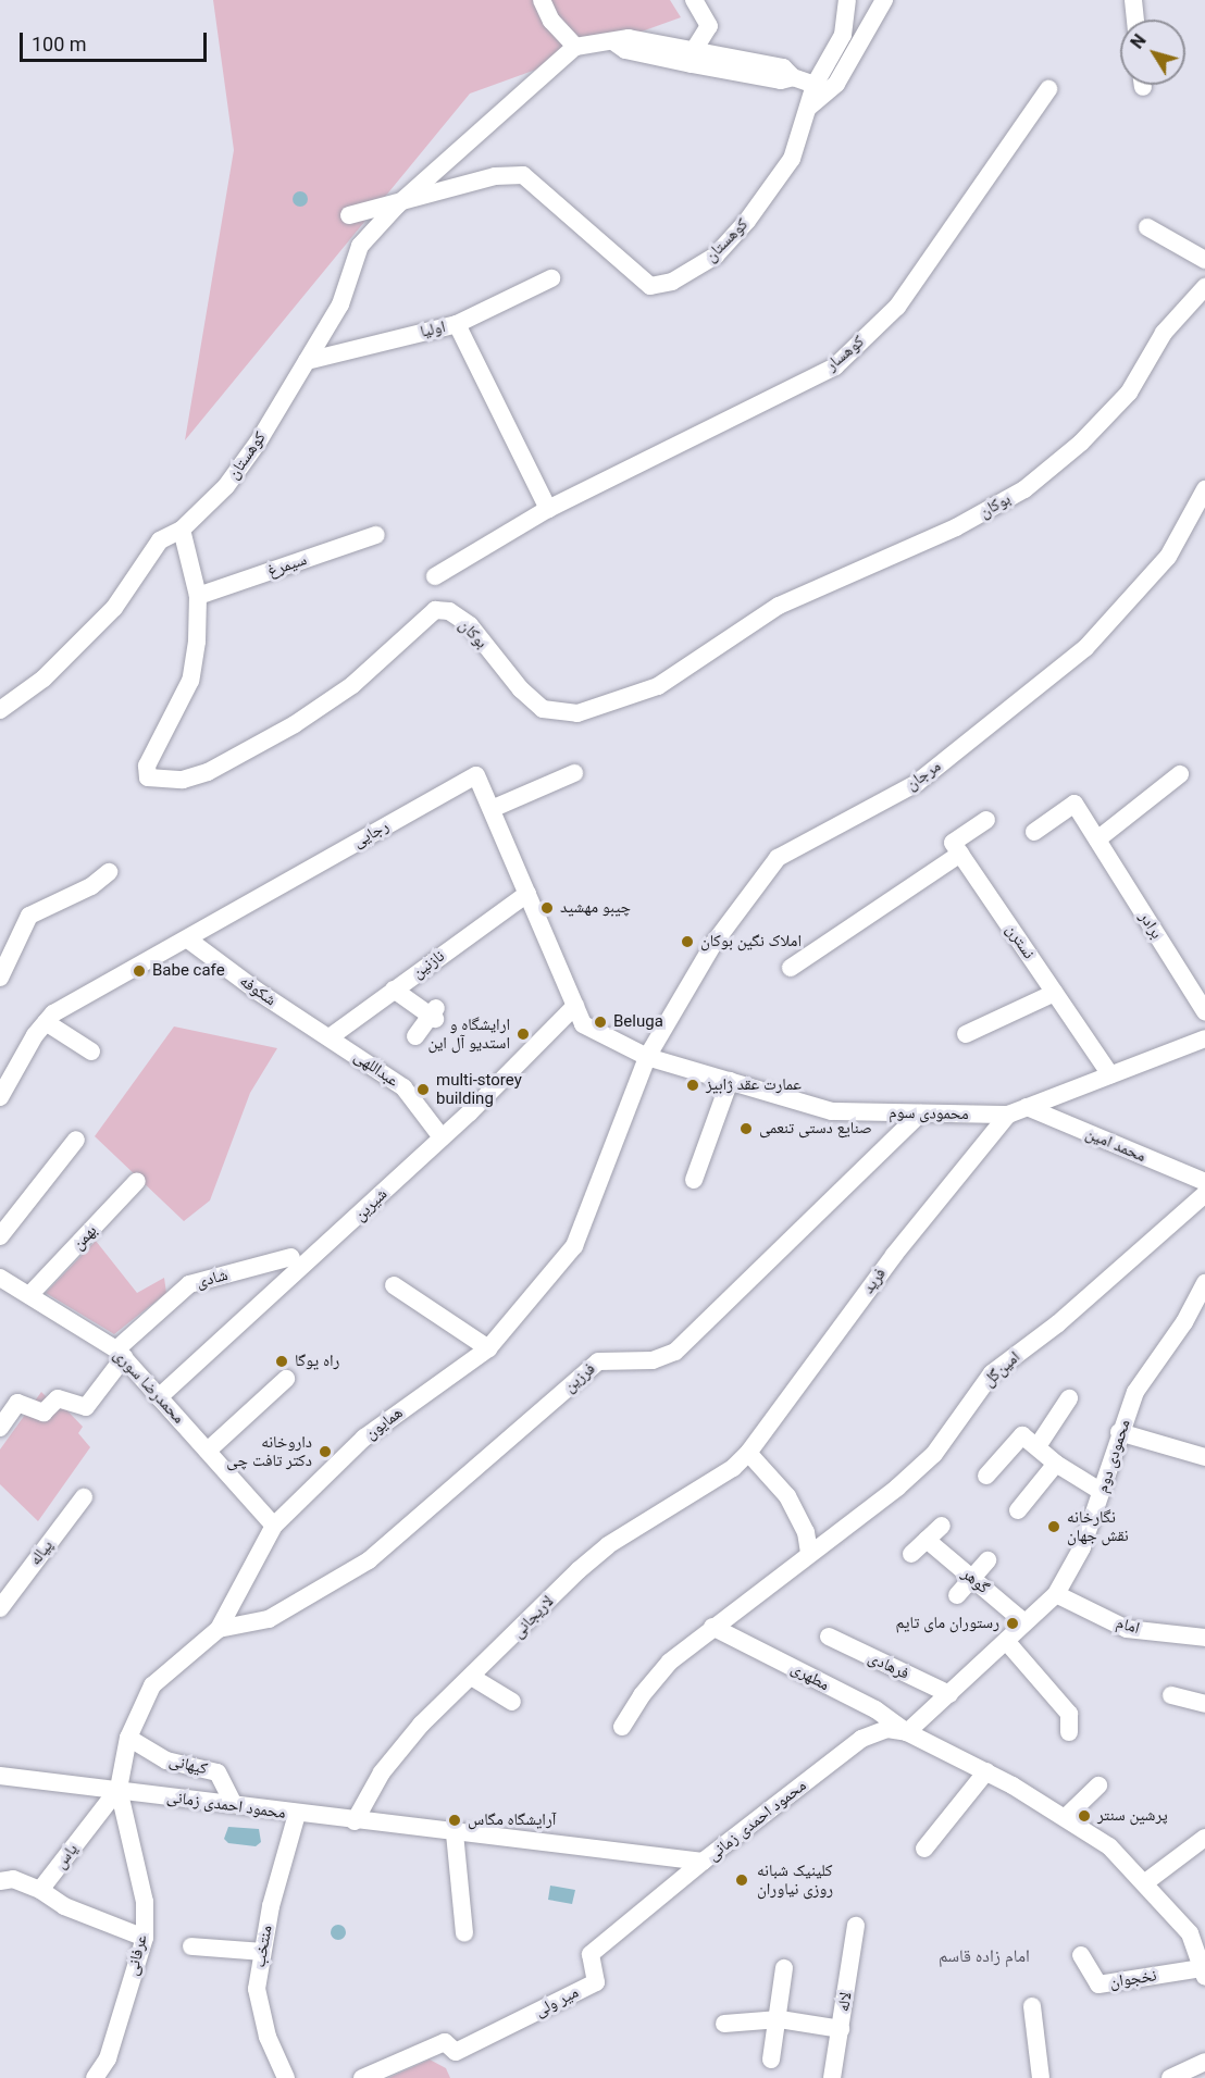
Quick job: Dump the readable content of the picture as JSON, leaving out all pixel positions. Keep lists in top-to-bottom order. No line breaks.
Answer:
{"streets":{"street":["کوهستان","اولیا","کوهسار","بوکان","سیمرغ","مرجان","رجایی","برادر","نسترن","نازنین","شکوفه","عبداللهی","محمودی سوم","محمد امین","شیرین","بهمن","شادی","فرید","امین‌گل","فرزین","محمدرضا سوری","همایون","محمودی دوم","پیاله","گوهر","لاریجانی","امام","فرهادی","مطهری","کیهانی","محمود احمدی زمانی","یاس","منتخب","عرفانی","نخجوان","میر ولی","لاله"]},"crossings":[["کوهستان","اولیا"],["کوهستان","بوکان"],["بوکان","سیمرغ"],["مرجان","رجایی"],["مرجان","محمودی سوم"],["مرجان","همایون"],["رجایی","نازنین"],["رجایی","شکوفه"],["رجایی","محمودی سوم"],["رجایی","شیرین"],["رجایی","همایون"],["نسترن","محمودی سوم"],["نازنین","شکوفه"],["نازنین","عبداللهی"],["شکوفه","عبداللهی"],["عبداللهی","شیرین"],["محمودی سوم","محمد امین"],["محمودی سوم","فرید"],["محمودی سوم","فرزین"],["محمودی سوم","همایون"],["شیرین","محمدرضا سوری"],["بهمن","محمدرضا سوری"],["شادی","محمدرضا سوری"],["فرید","لاریجانی"],["امین‌گل","مطهری"],["فرزین","همایون"],["محمدرضا سوری","همایون"],["همایون","کیهانی"],["همایون","محمود احمدی زمانی"],["همایون","یاس"],["همایون","عرفانی"],["محمودی دوم","گوهر"],["محمودی دوم","امام"],["محمودی دوم","فرهادی"],["محمودی دوم","مطهری"],["محمودی دوم","محمود احمدی زمانی"],["لاریجانی","محمود احمدی زمانی"],["مطهری","محمود احمدی زمانی"],["کیهانی","محمود احمدی زمانی"],["محمود احمدی زمانی","یاس"],["محمود احمدی زمانی","منتخب"],["محمود احمدی زمانی","عرفانی"],["محمود احمدی زمانی","نخجوان"],["محمود احمدی زمانی","میر ولی"],["یاس","عرفانی"]],"districts":["امام زاده قاسم"],"places":["چیبو مهشید","املاک نگین بوکان","Babe cafe","Beluga","ارایشگاه و استدیو آل این","عمارت عقد ژابیز","multi-storey building","صنایع دستی تنعمی","راه یوگا","داروخانه دکتر تافت چی","نگارخانه نقش جهان","رستوران مای تایم","پرشین سنتر","آرایشگاه مگاس","کلینیک شبانه روزی نیاوران"],"scale_bar":"100 m","north":"top left"}
